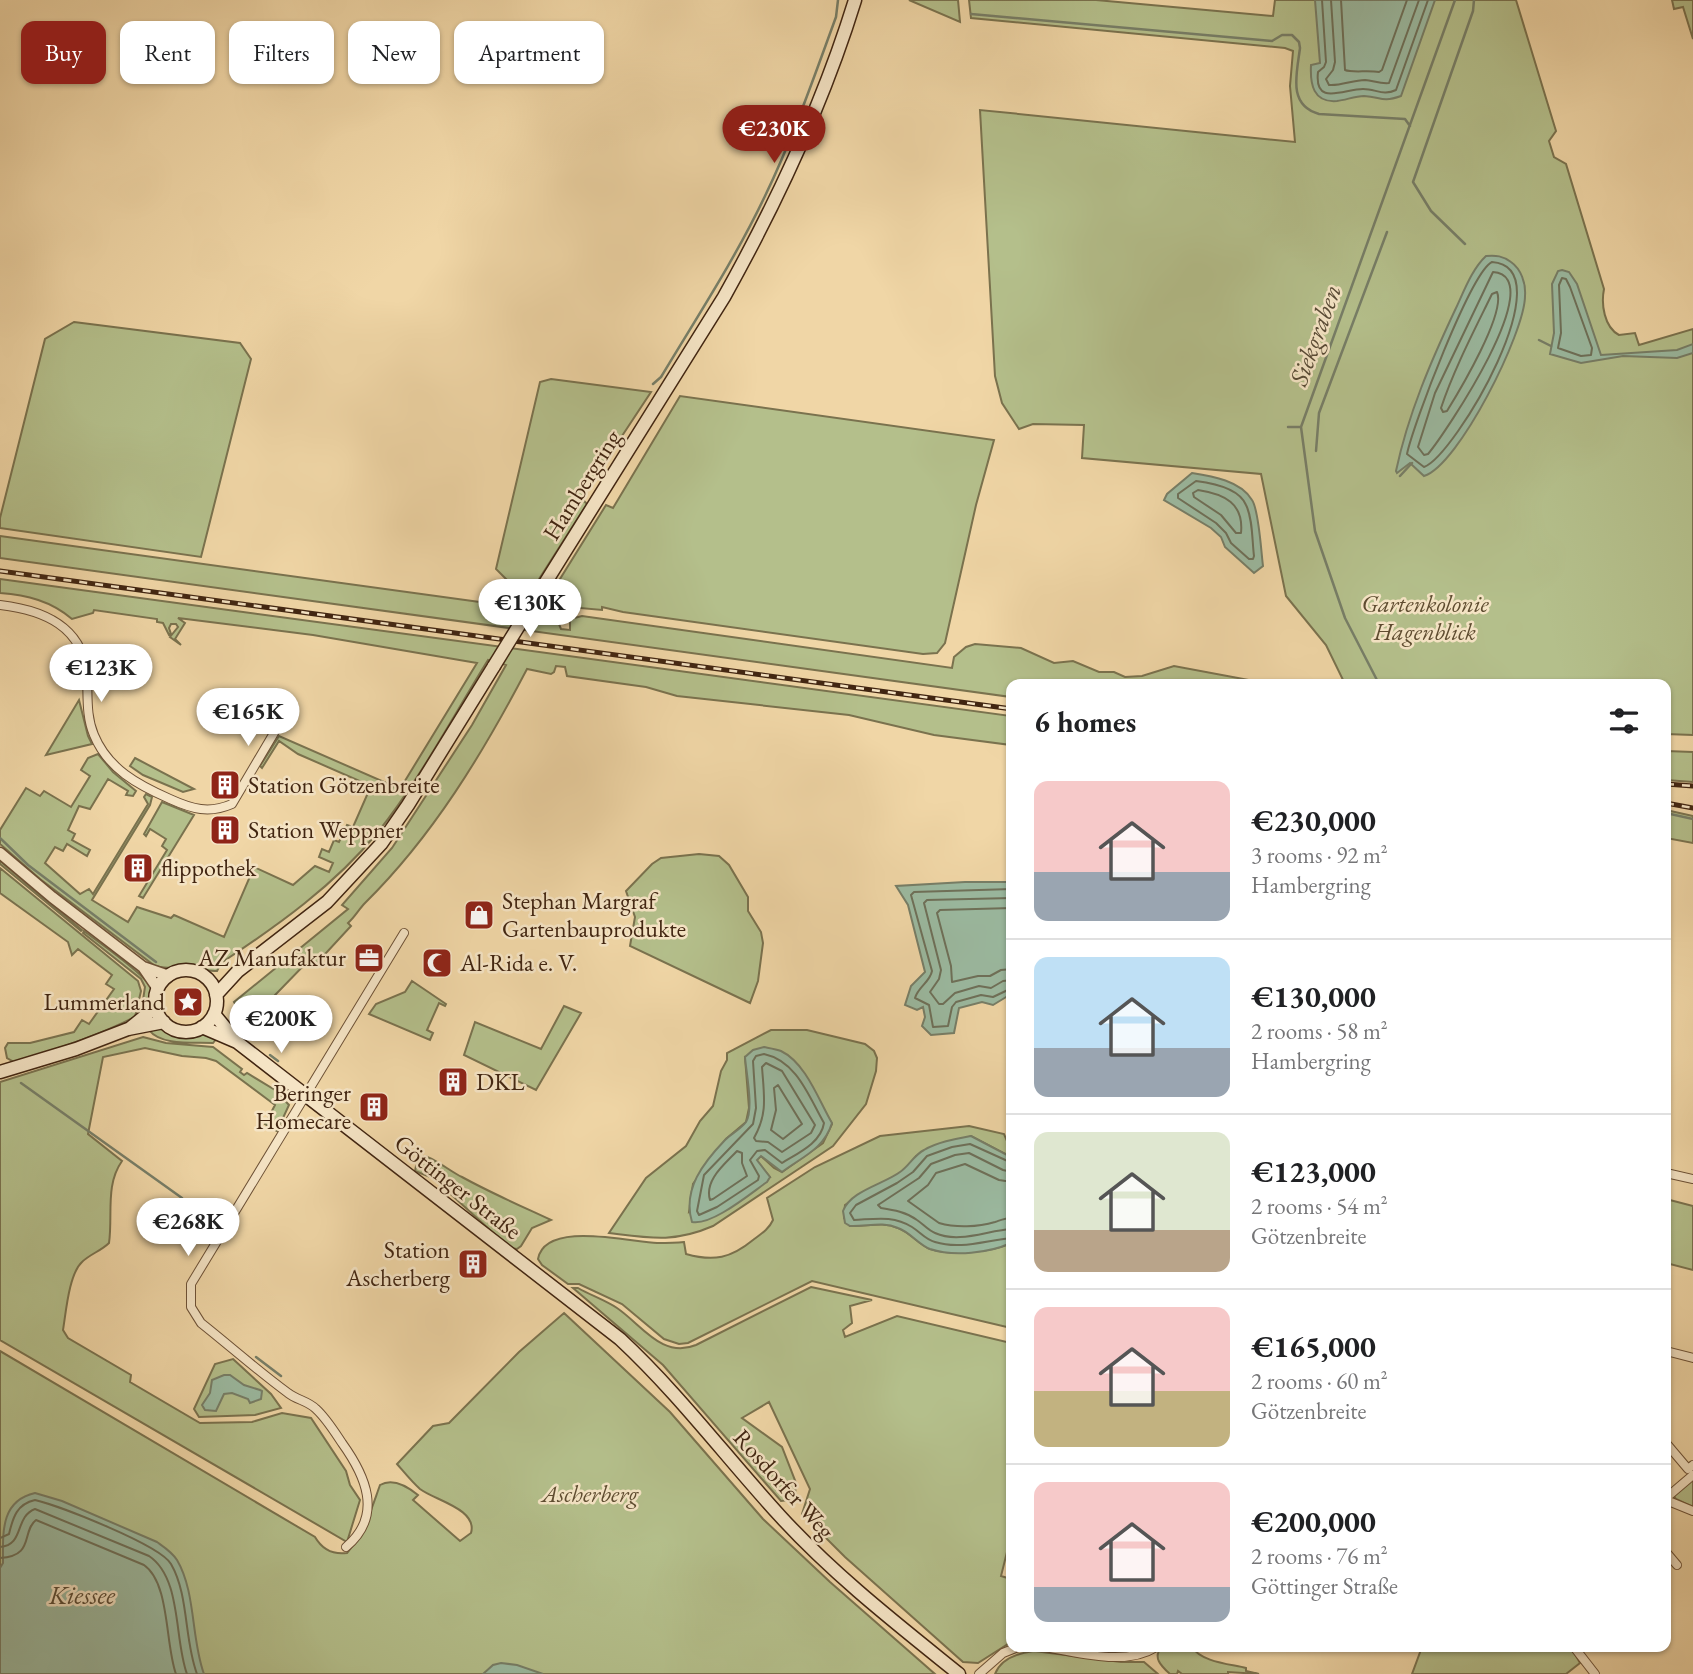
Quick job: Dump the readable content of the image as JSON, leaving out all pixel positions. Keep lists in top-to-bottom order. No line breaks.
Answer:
{"streets":{"main road":["Hambergring","Göttinger Straße","Rosdorfer Weg"]},"crossings":[["Hambergring","Göttinger Straße"],["Göttinger Straße","Rosdorfer Weg"]],"water":["Siekgraben","Kiessee"],"parks":["Gartenkolonie Hagenblick","Ascherberg"],"places":{"building":["Station Götzenbreite","Station Weppner","flippothek","DKL","Beringer Homecare","Station Ascherberg"],"shop":["Stephan Margraf Gartenbauprodukte"],"office":["AZ Manufaktur"],"mosque":["Al-Rida e. V."],"place":["Lummerland"]},"page":{"chip":["Buy","Rent","Filters","New","Apartment"],"price":["€230K","€130K","€123K","€165K","€200K","€268K"],"heading":"6 homes","list":[{"name":"€230,000","note":"3 rooms · 92 m² · Hambergring"},{"name":"€130,000","note":"2 rooms · 58 m² · Hambergring"},{"name":"€123,000","note":"2 rooms · 54 m² · Götzenbreite"},{"name":"€165,000","note":"2 rooms · 60 m² · Götzenbreite"},{"name":"€200,000","note":"2 rooms · 76 m² · Göttinger Straße"}]}}
